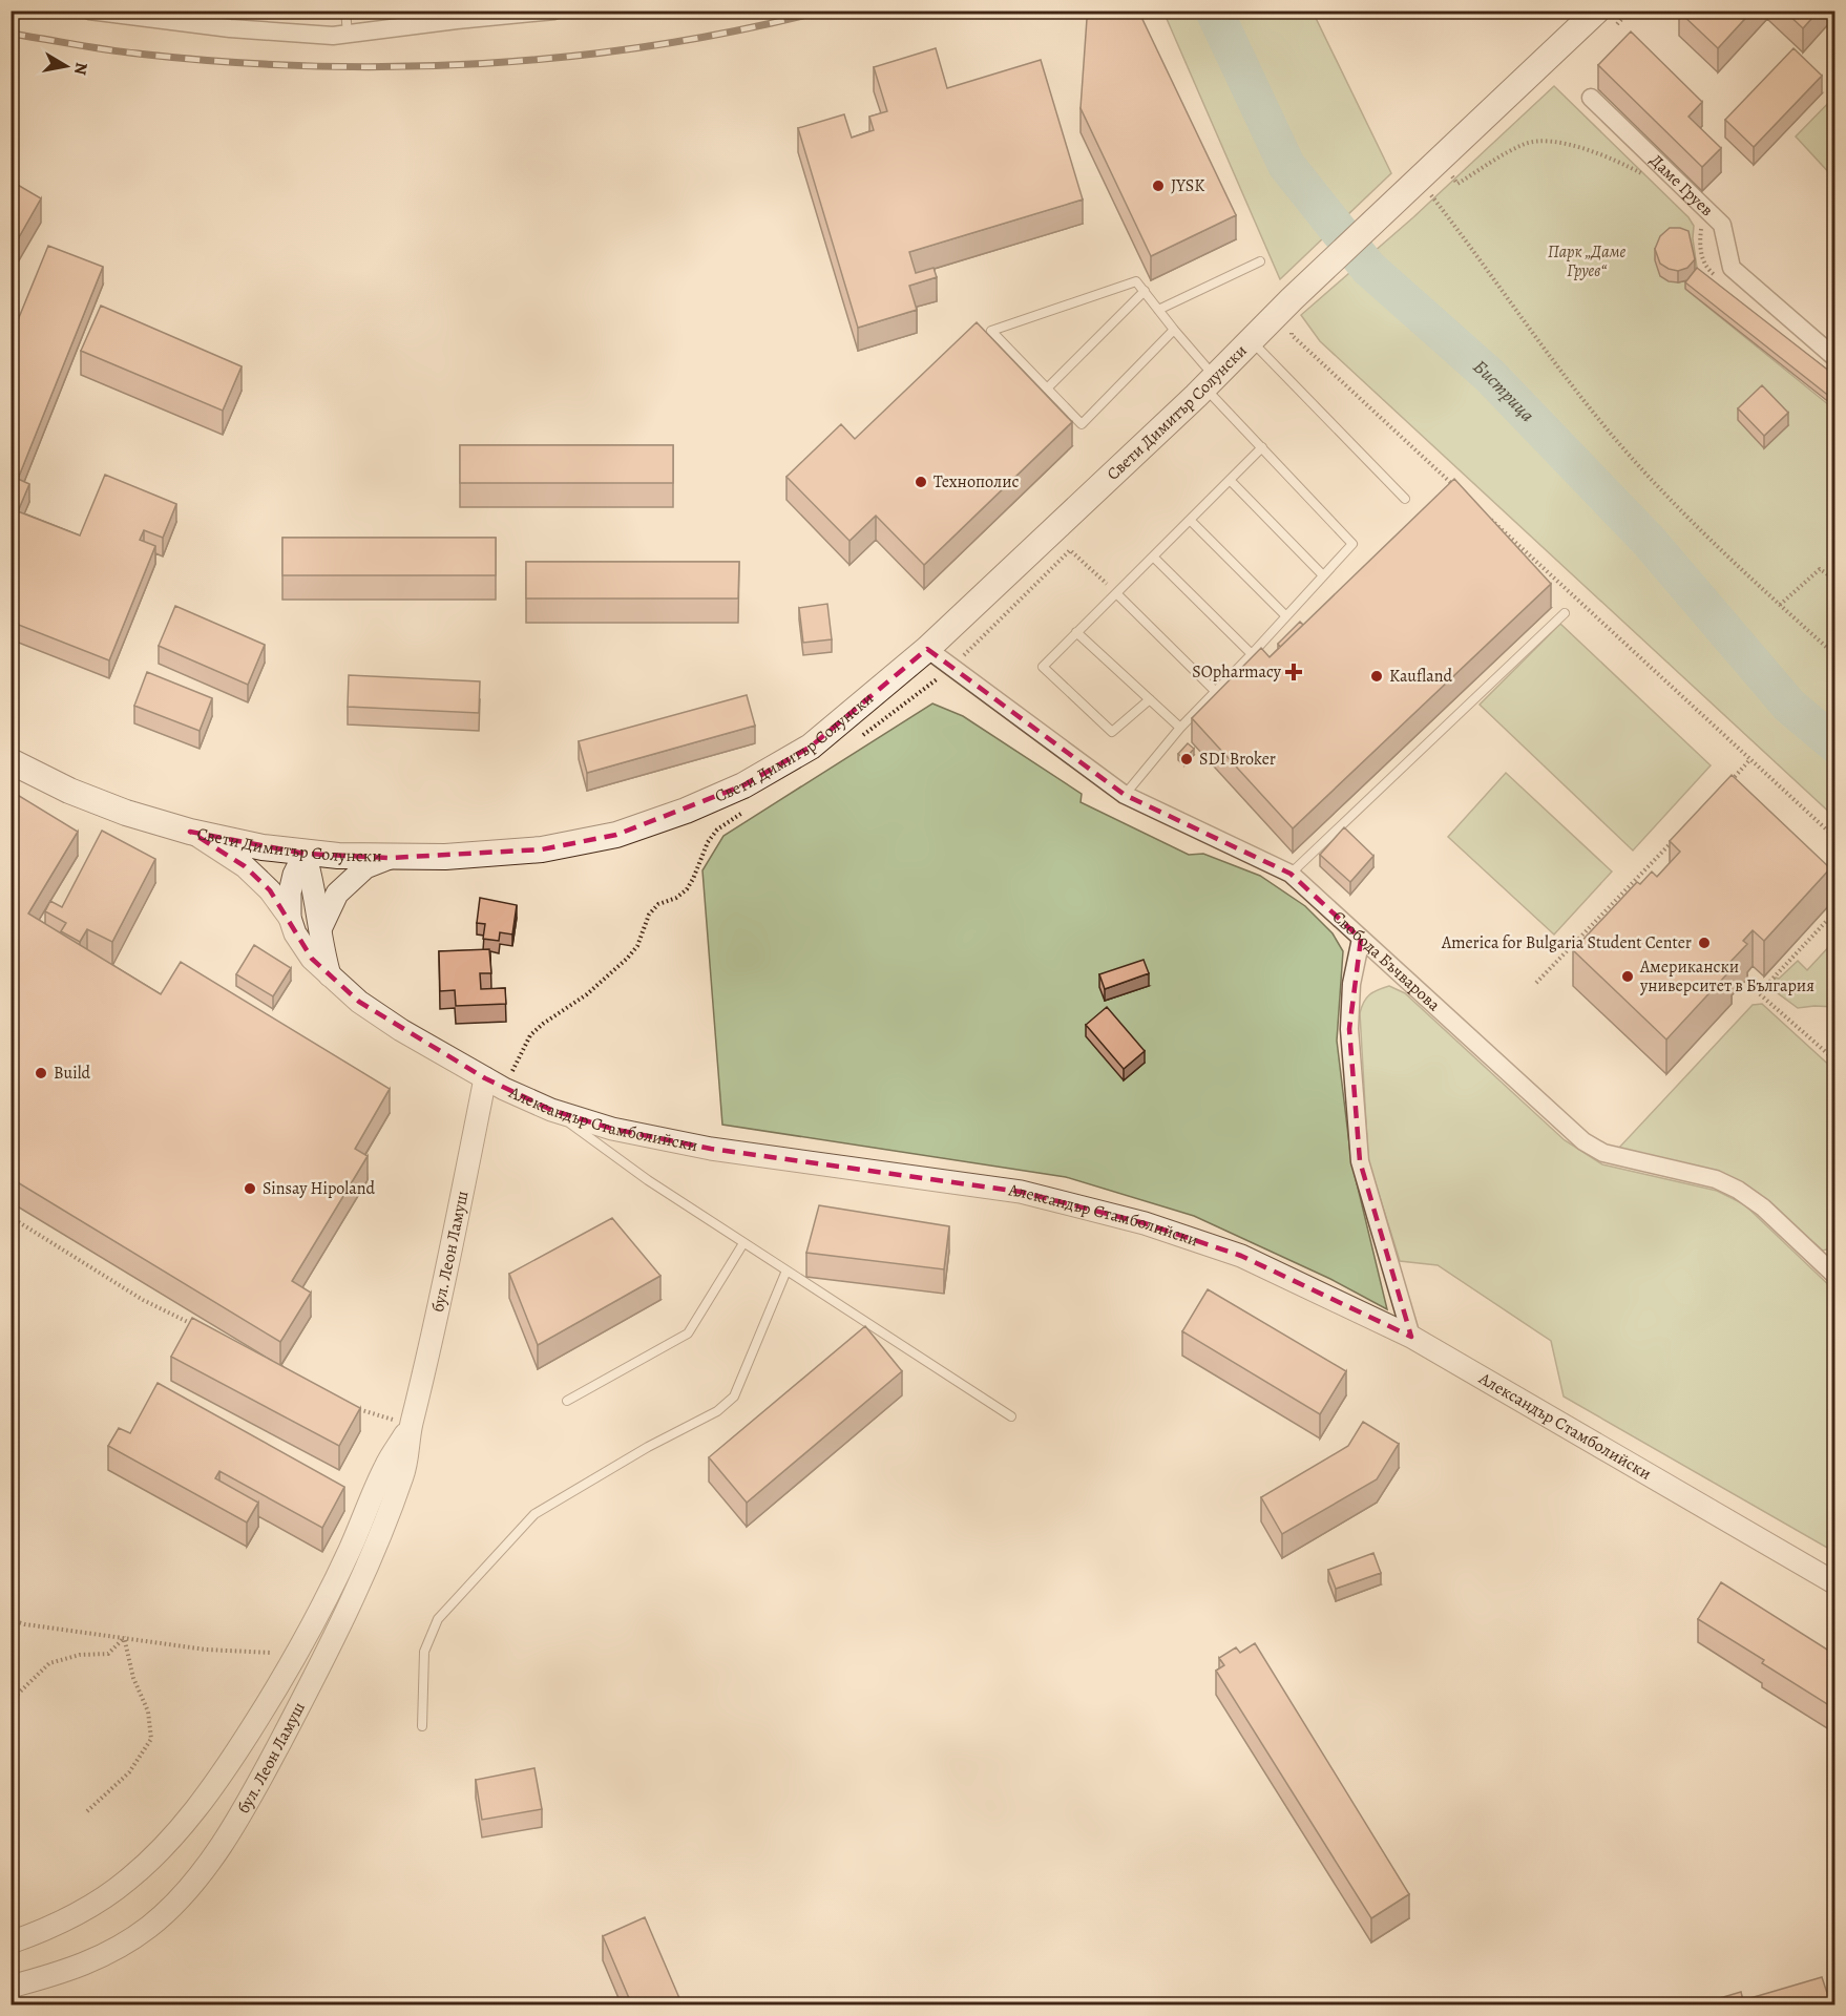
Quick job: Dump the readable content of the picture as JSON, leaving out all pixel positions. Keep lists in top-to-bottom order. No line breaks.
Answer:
{"streets":{"main road":["Свети Димитър Солунски"],"street":["Даме Груев","Свобода Бъчварова","Александър Стамболийски","бул. Леон Ламуш"]},"crossings":[["Свети Димитър Солунски","Свобода Бъчварова"],["Александър Стамболийски","бул. Леон Ламуш"]],"water":["Бистрица"],"parks":["Парк „Даме Груев“"],"places":{"other":["JYSK","Технополис","Kaufland","SDI Broker","America for Bulgaria Student Center","Американски университет в България","Build","Sinsay Hipoland"],"health":["SOpharmacy"]},"north":"right"}
